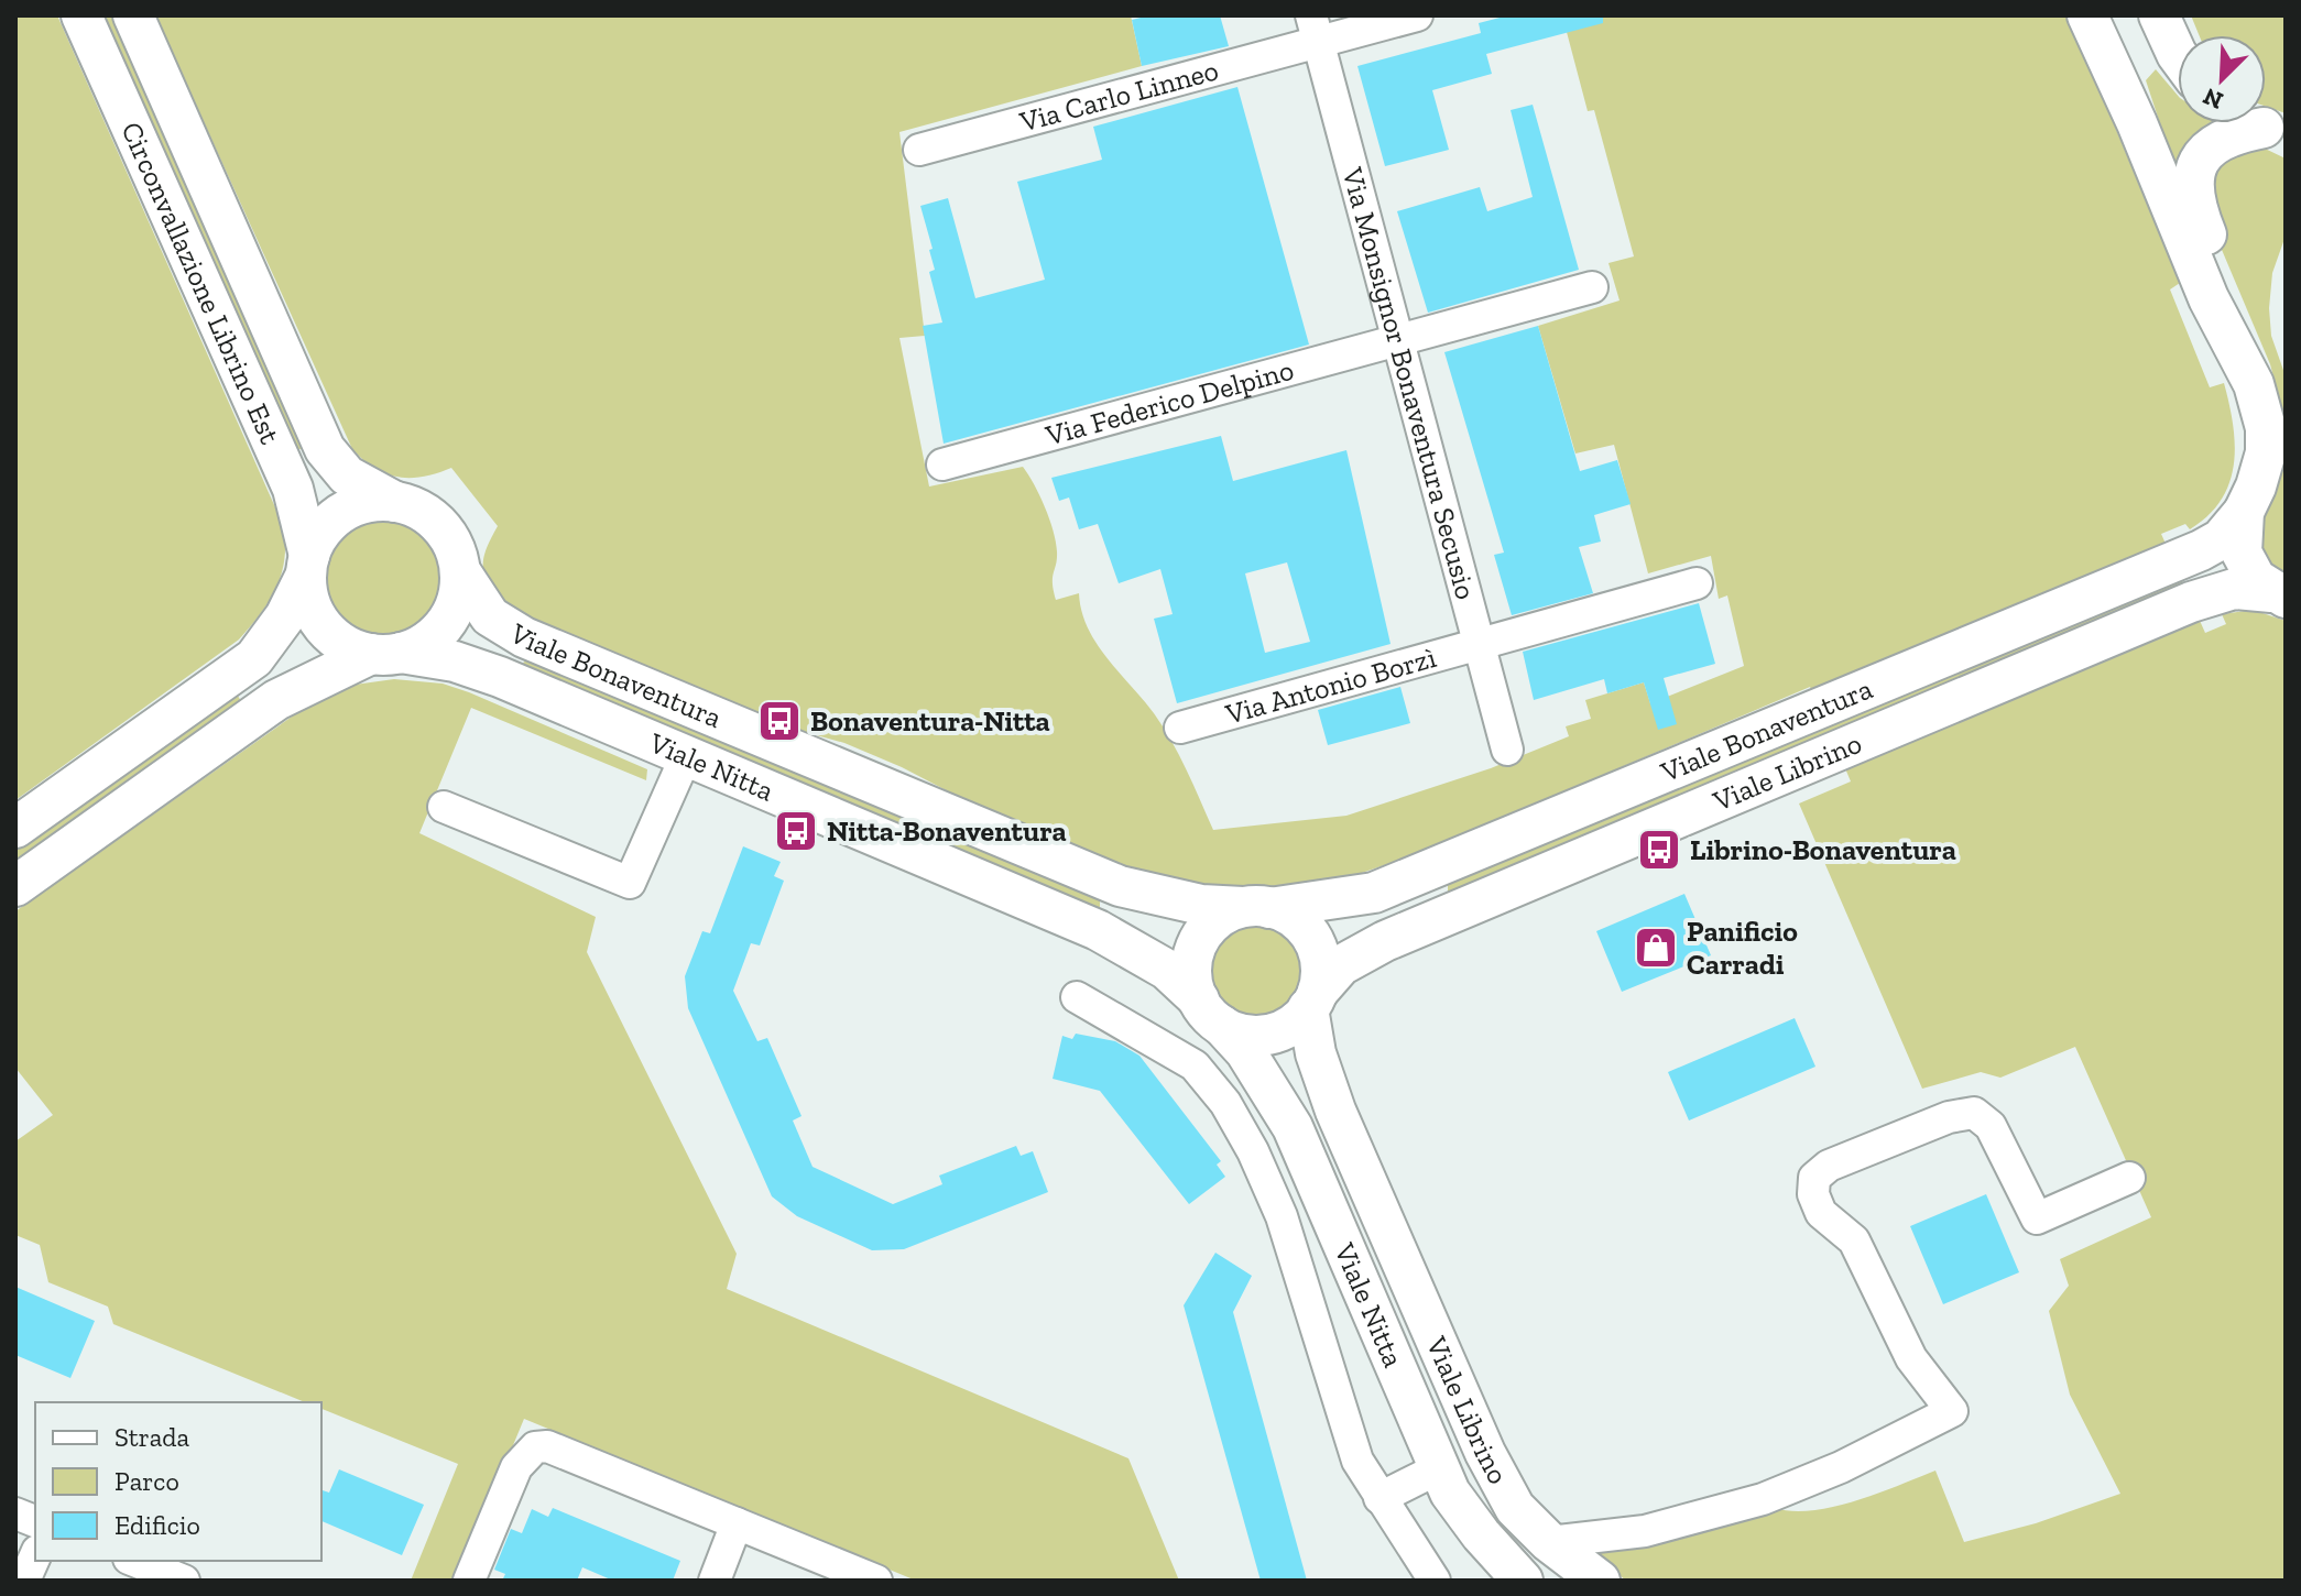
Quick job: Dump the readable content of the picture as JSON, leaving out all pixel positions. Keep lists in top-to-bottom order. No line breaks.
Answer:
{"streets":{"main road":["Circonvallazione Librino Est","Viale Bonaventura","Viale Nitta","Viale Librino"],"street":["Via Carlo Linneo","Via Monsignor Bonaventura Secusio","Via Federico Delpino","Via Antonio Borzì"]},"crossings":[["Via Carlo Linneo","Via Monsignor Bonaventura Secusio"],["Circonvallazione Librino Est","Viale Bonaventura"],["Circonvallazione Librino Est","Viale Nitta"],["Via Monsignor Bonaventura Secusio","Via Federico Delpino"],["Via Monsignor Bonaventura Secusio","Via Antonio Borzì"],["Viale Bonaventura","Viale Nitta"],["Viale Bonaventura","Viale Librino"],["Viale Nitta","Viale Librino"]],"places":{"bus stop":["Bonaventura-Nitta","Nitta-Bonaventura","Librino-Bonaventura"],"shop":["Panificio Carradi"]},"legend":["Strada","Parco","Edificio"],"north":"bottom left"}
